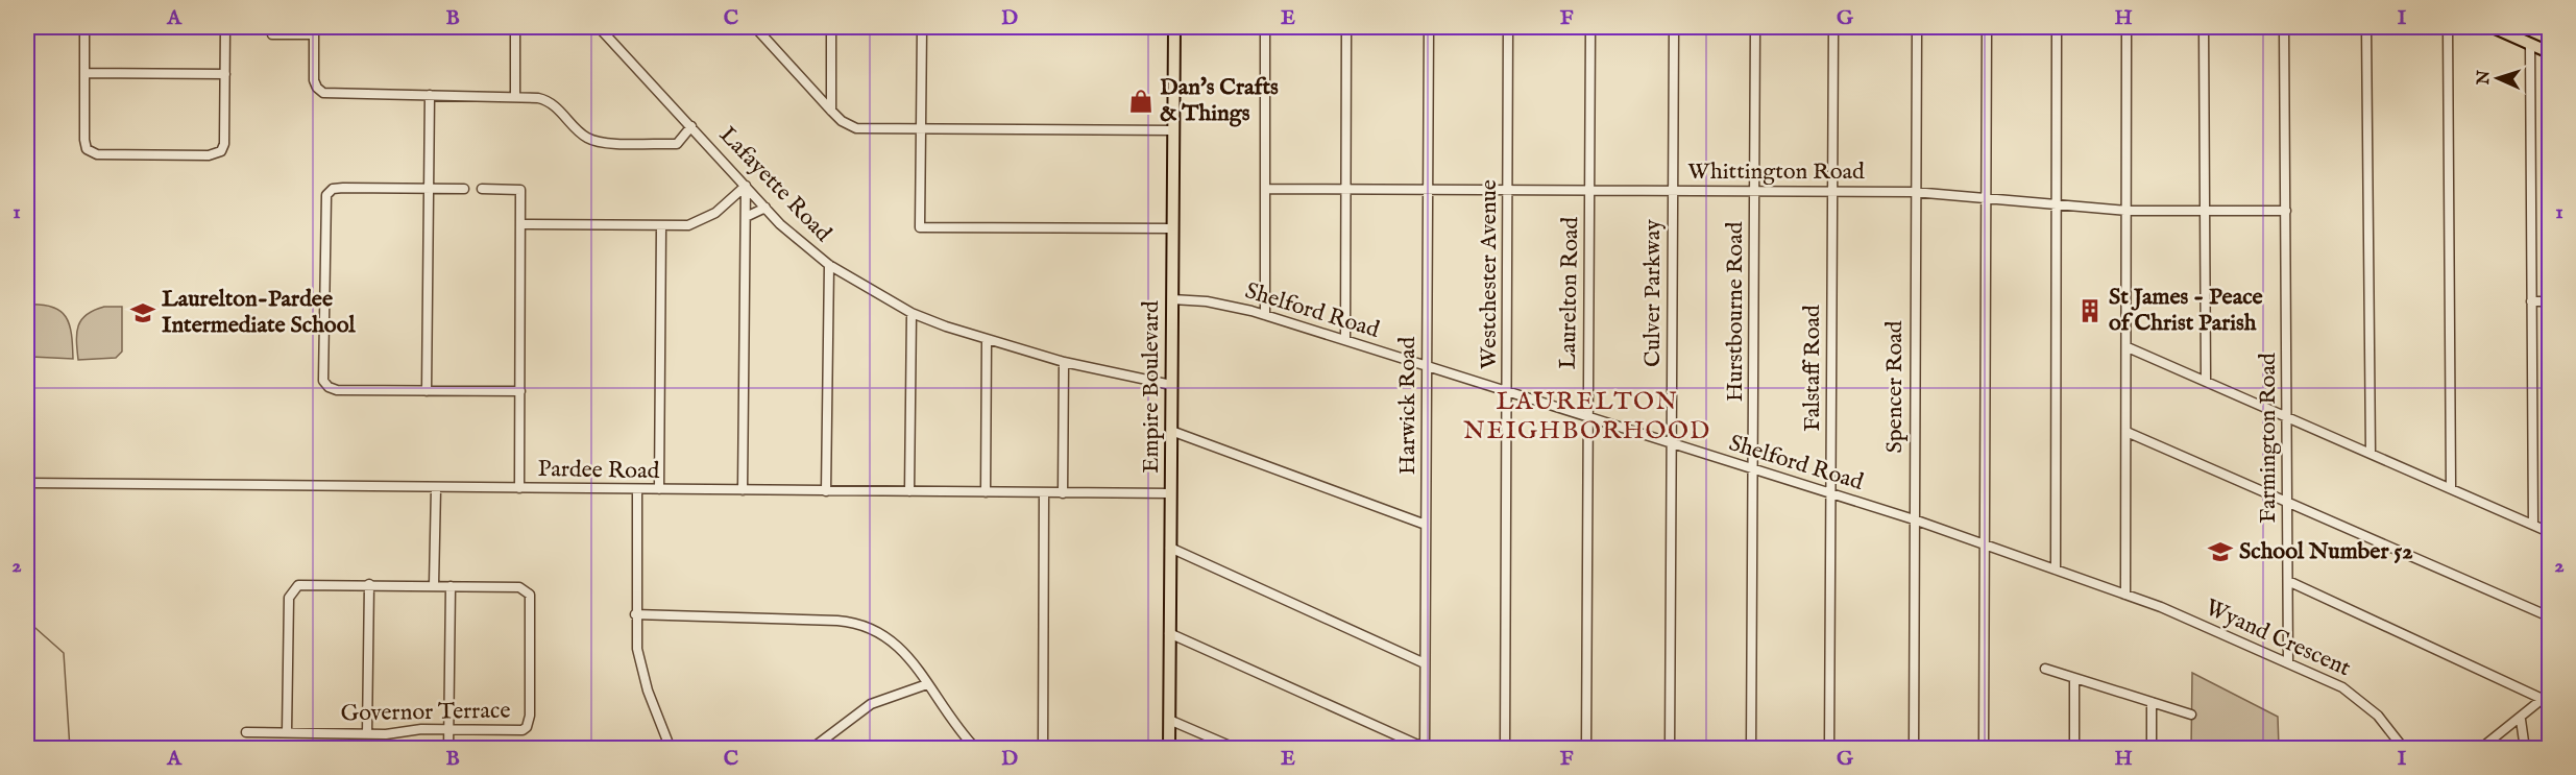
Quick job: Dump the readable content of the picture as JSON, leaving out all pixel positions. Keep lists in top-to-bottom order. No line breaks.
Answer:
{"streets":{"main road":["Empire Boulevard"],"street":["Whittington Road","Lafayette Road","Westchester Avenue","Laurelton Road","Culver Parkway","Shelford Road","Hurstbourne Road","Falstaff Road","Spencer Road","Harwick Road","Farmington Road","Pardee Road","Wyand Crescent","Governor Terrace"]},"crossings":[["Whittington Road","Westchester Avenue"],["Whittington Road","Laurelton Road"],["Whittington Road","Culver Parkway"],["Whittington Road","Hurstbourne Road"],["Whittington Road","Falstaff Road"],["Whittington Road","Spencer Road"],["Whittington Road","Harwick Road"],["Whittington Road","Farmington Road"],["Lafayette Road","Empire Boulevard"],["Westchester Avenue","Shelford Road"],["Laurelton Road","Shelford Road"],["Culver Parkway","Shelford Road"],["Shelford Road","Hurstbourne Road"],["Shelford Road","Falstaff Road"],["Shelford Road","Empire Boulevard"],["Shelford Road","Spencer Road"],["Shelford Road","Harwick Road"],["Shelford Road","Wyand Crescent"],["Empire Boulevard","Pardee Road"],["Farmington Road","Wyand Crescent"]],"districts":["LAURELTON NEIGHBORHOOD"],"places":{"shop":["Dan's Crafts & Things"],"building":["St James - Peace of Christ Parish"],"school or university":["Laurelton-Pardee Intermediate School","School Number 52"]},"north":"left","grid":{"columns":["A","B","C","D","E","F","G","H","I"],"rows":["1","2"]}}
